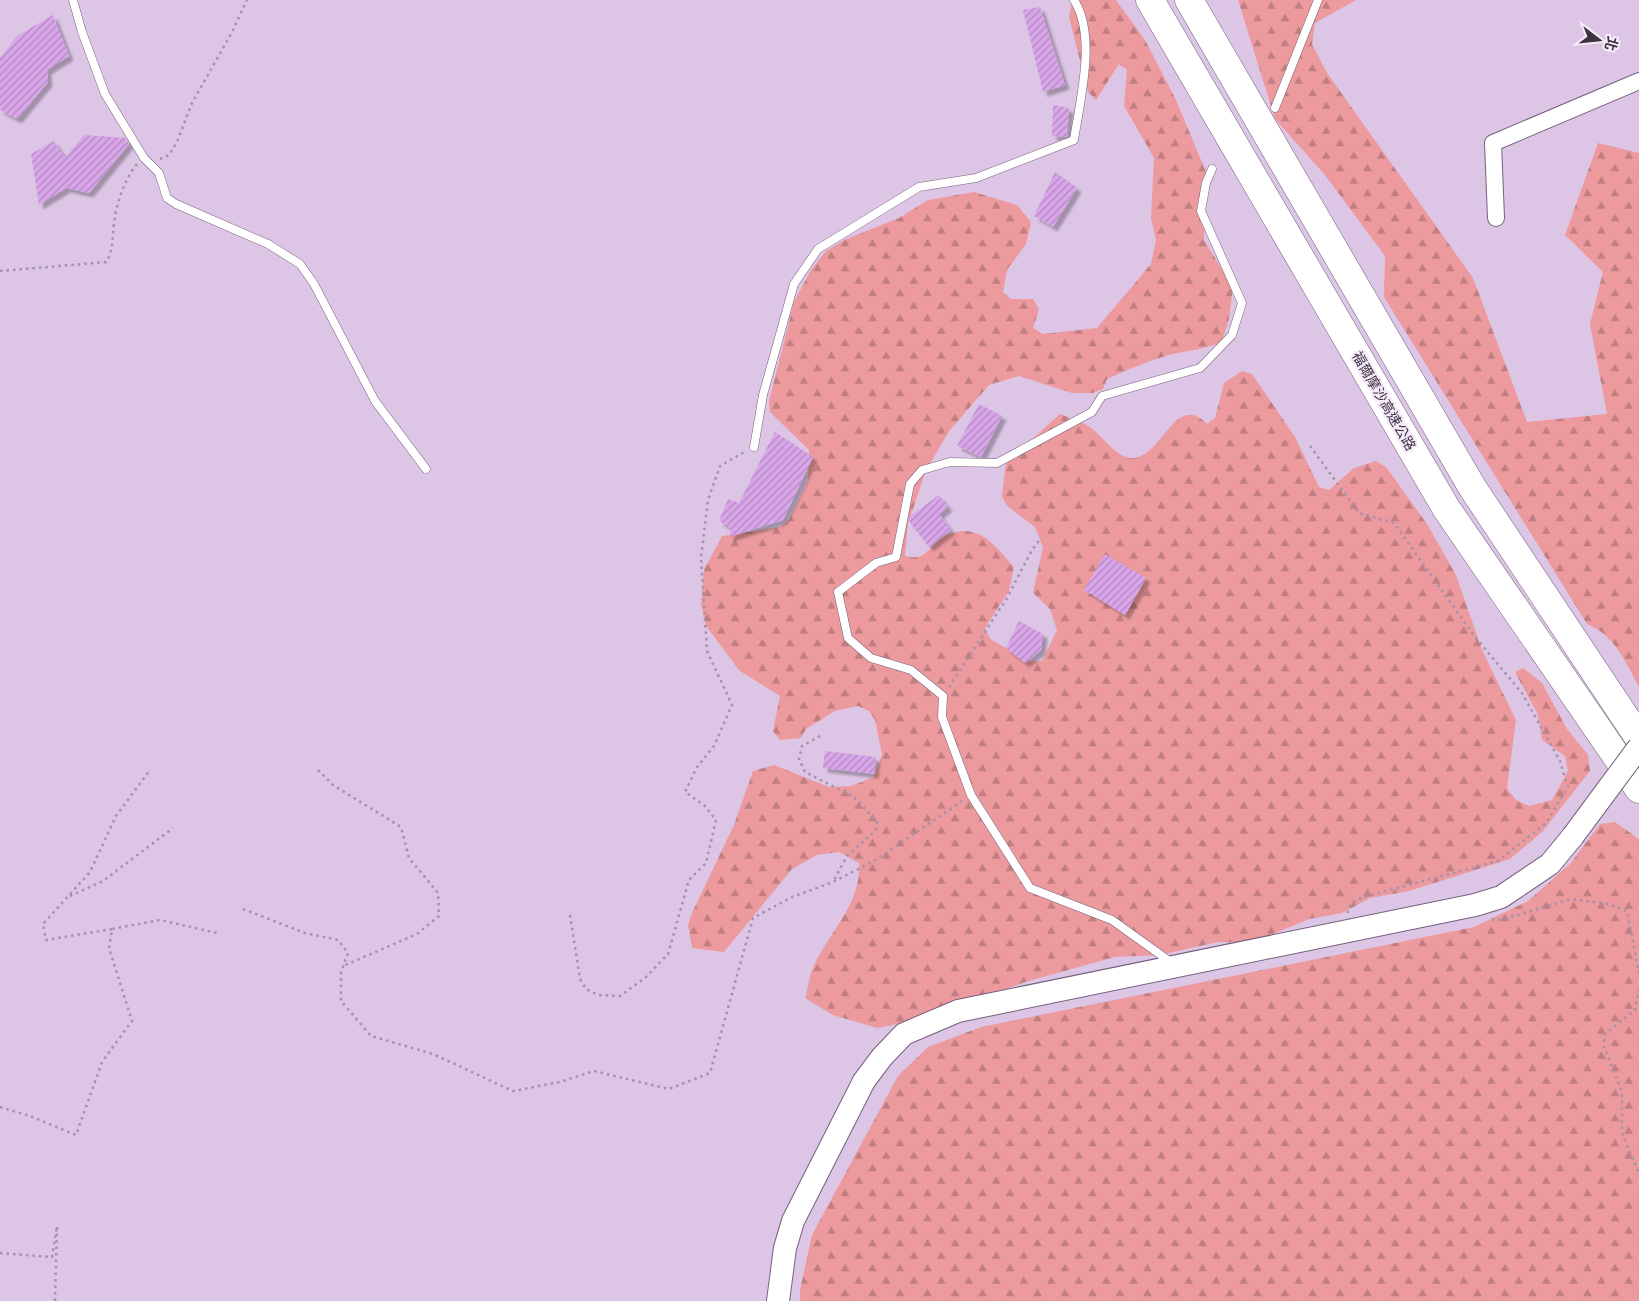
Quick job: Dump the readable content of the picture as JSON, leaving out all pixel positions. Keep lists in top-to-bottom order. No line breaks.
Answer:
{"streets":{"highway":["福爾摩沙高速公路"]},"north":"right"}
